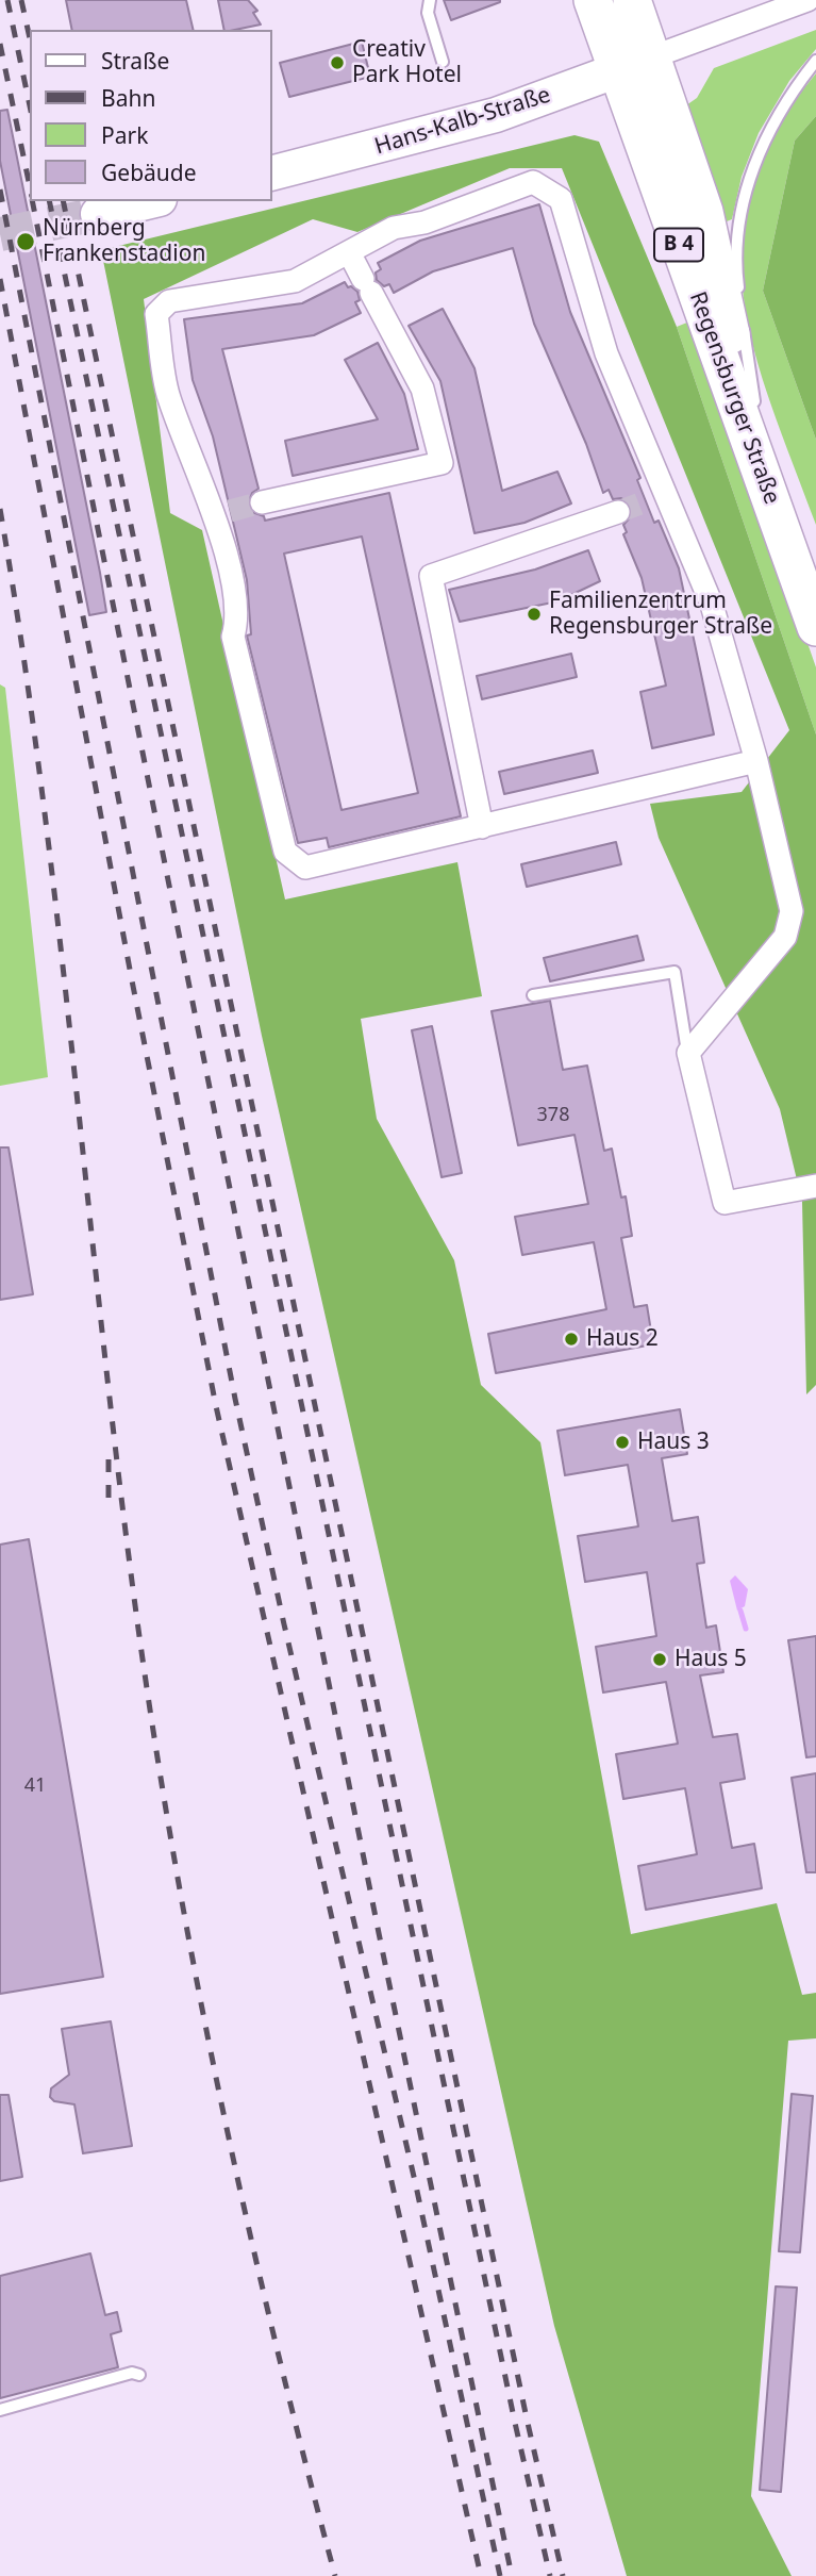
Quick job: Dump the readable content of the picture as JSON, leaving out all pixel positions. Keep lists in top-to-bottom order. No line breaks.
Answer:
{"streets":{"main road":["Hans-Kalb-Straße","B 4","Regensburger Straße"]},"crossings":[["Hans-Kalb-Straße","Regensburger Straße"],["B 4","Regensburger Straße"]],"places":["Creativ Park Hotel","Nürnberg Frankenstadion","Familienzentrum Regensburger Straße","Haus 2","Haus 3","Haus 5"],"house_numbers":["378","41"],"legend":["Straße","Bahn","Park","Gebäude"]}
